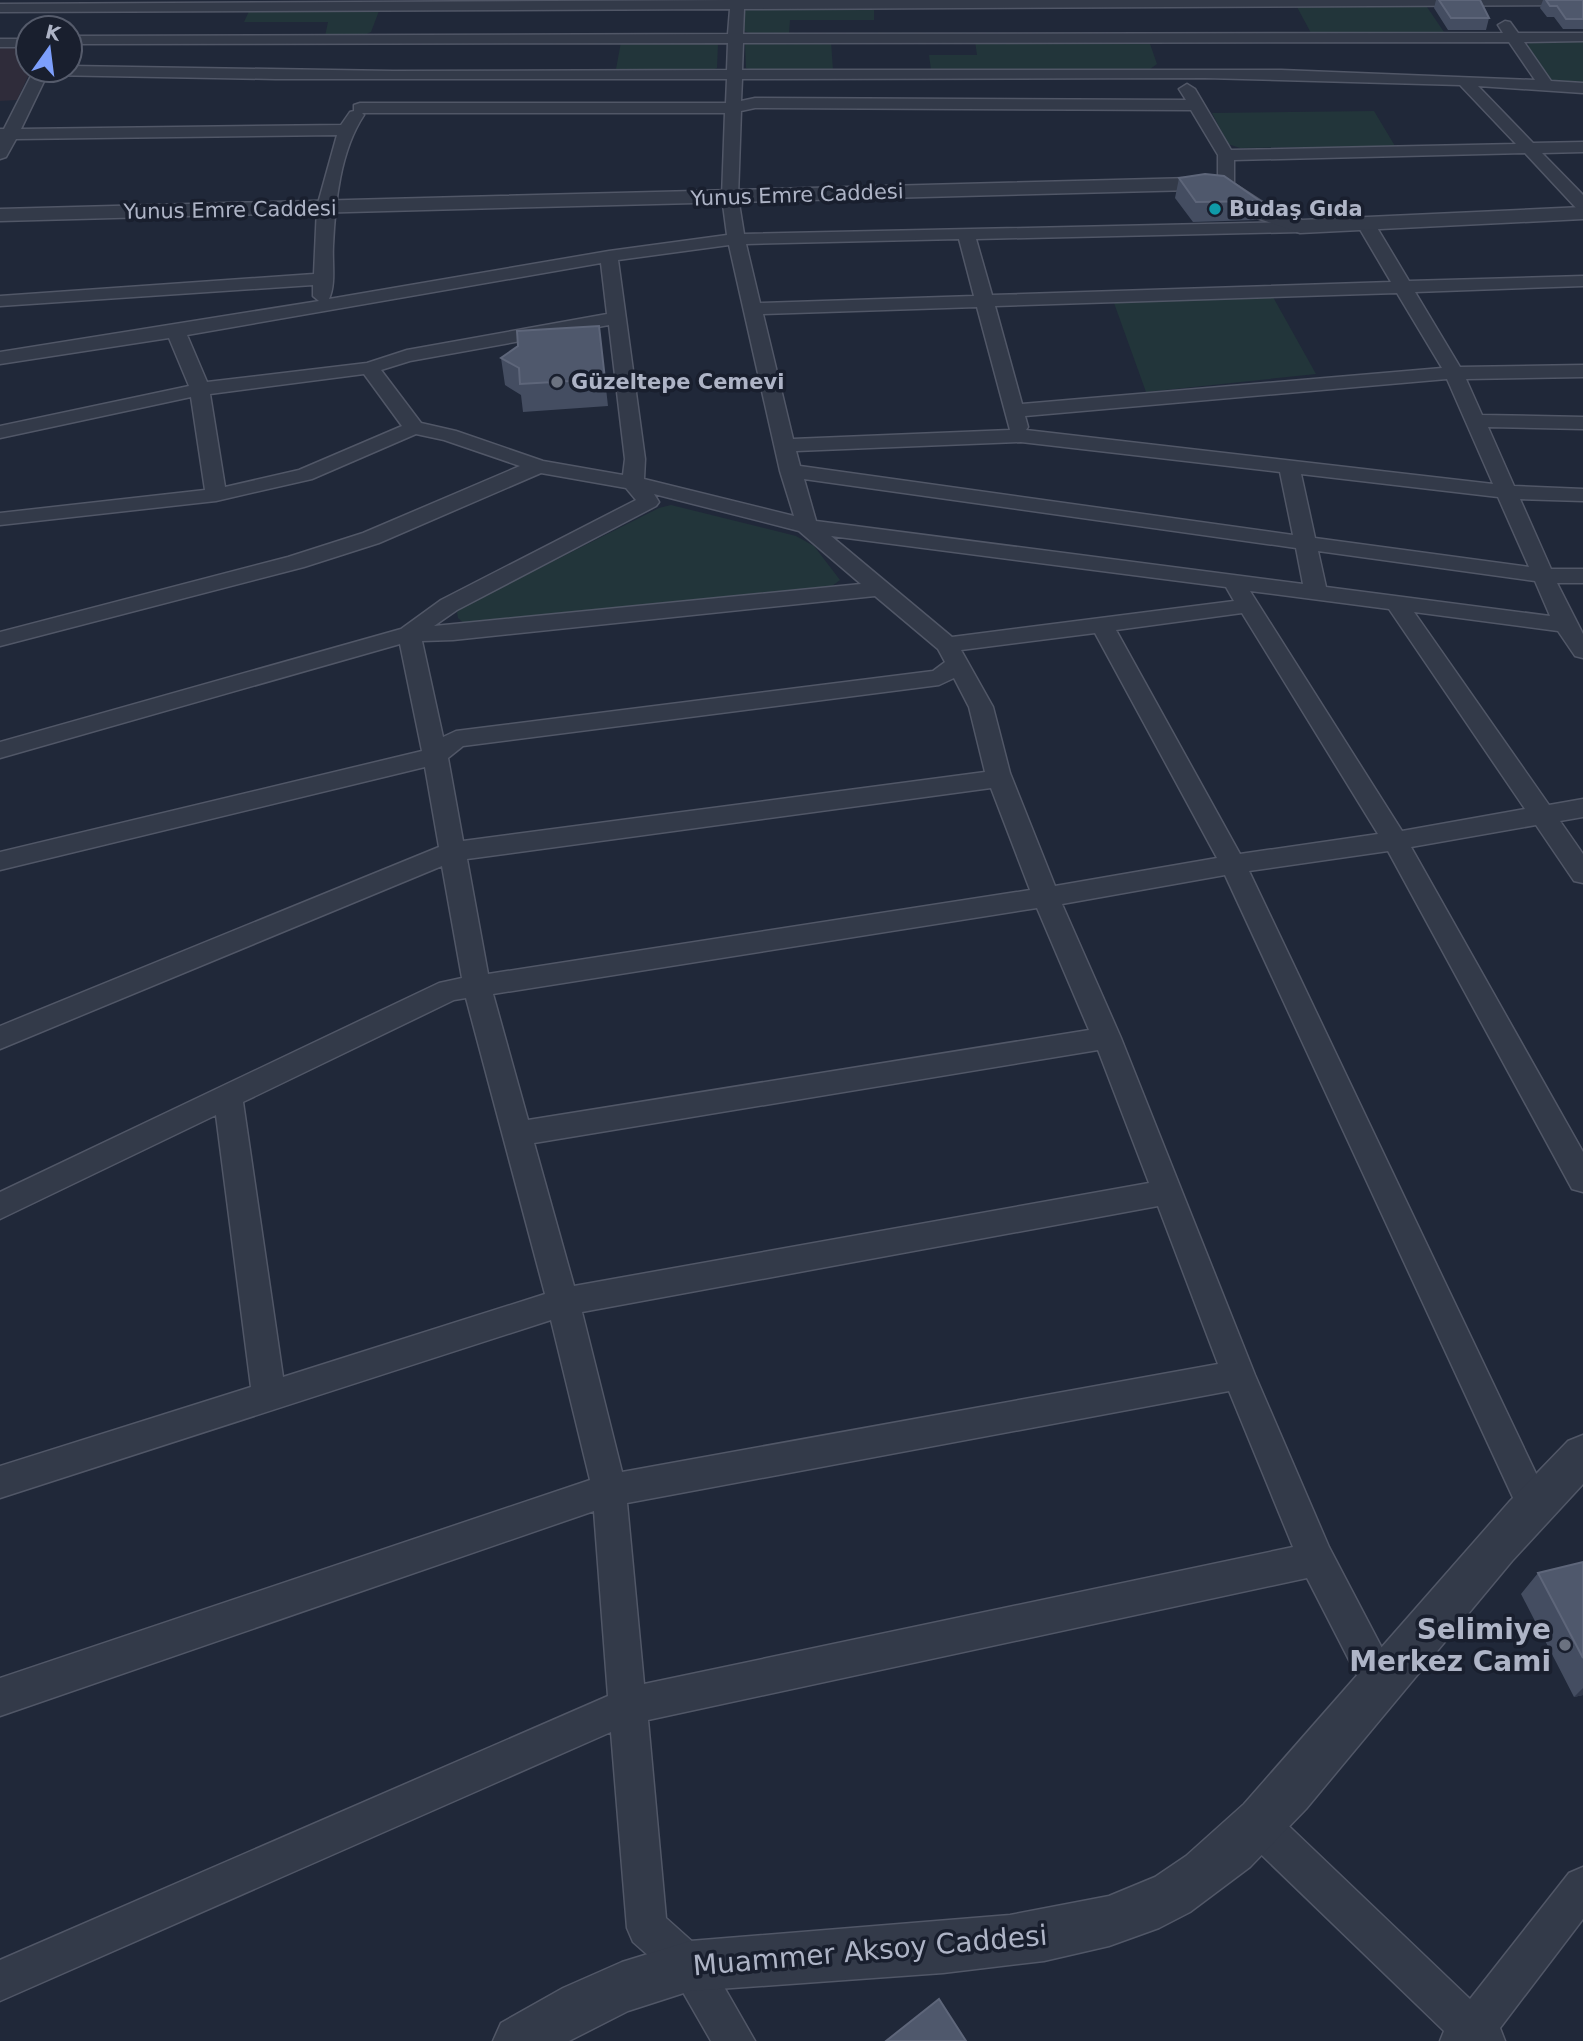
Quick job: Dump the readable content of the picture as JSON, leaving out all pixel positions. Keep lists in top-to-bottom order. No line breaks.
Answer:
{"streets":{"street":["Yunus Emre Caddesi","Muammer Aksoy Caddesi"]},"places":["Budaş Gıda","Güzeltepe Cemevi","Selimiye Merkez Cami"],"north":"top"}
